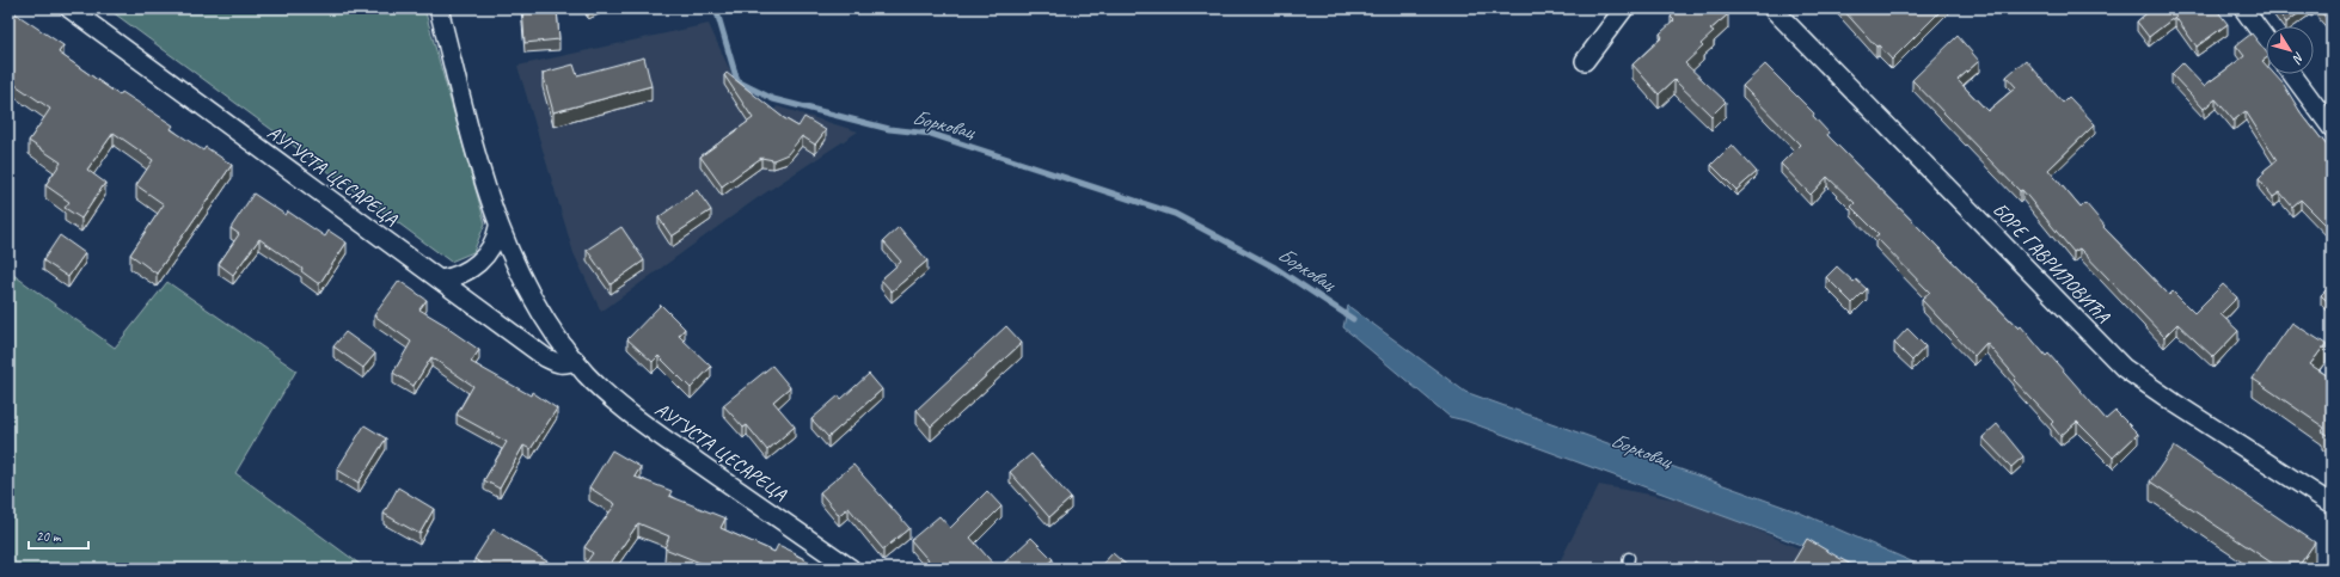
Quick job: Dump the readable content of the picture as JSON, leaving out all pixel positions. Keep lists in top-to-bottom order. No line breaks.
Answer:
{"streets":{"street":["АУГУСТА ЦЕСАРЕЦА","БОРЕ ГАВРИЛОВИЋА"]},"water":["Борковац"],"scale_bar":"20 m","north":"bottom right"}
